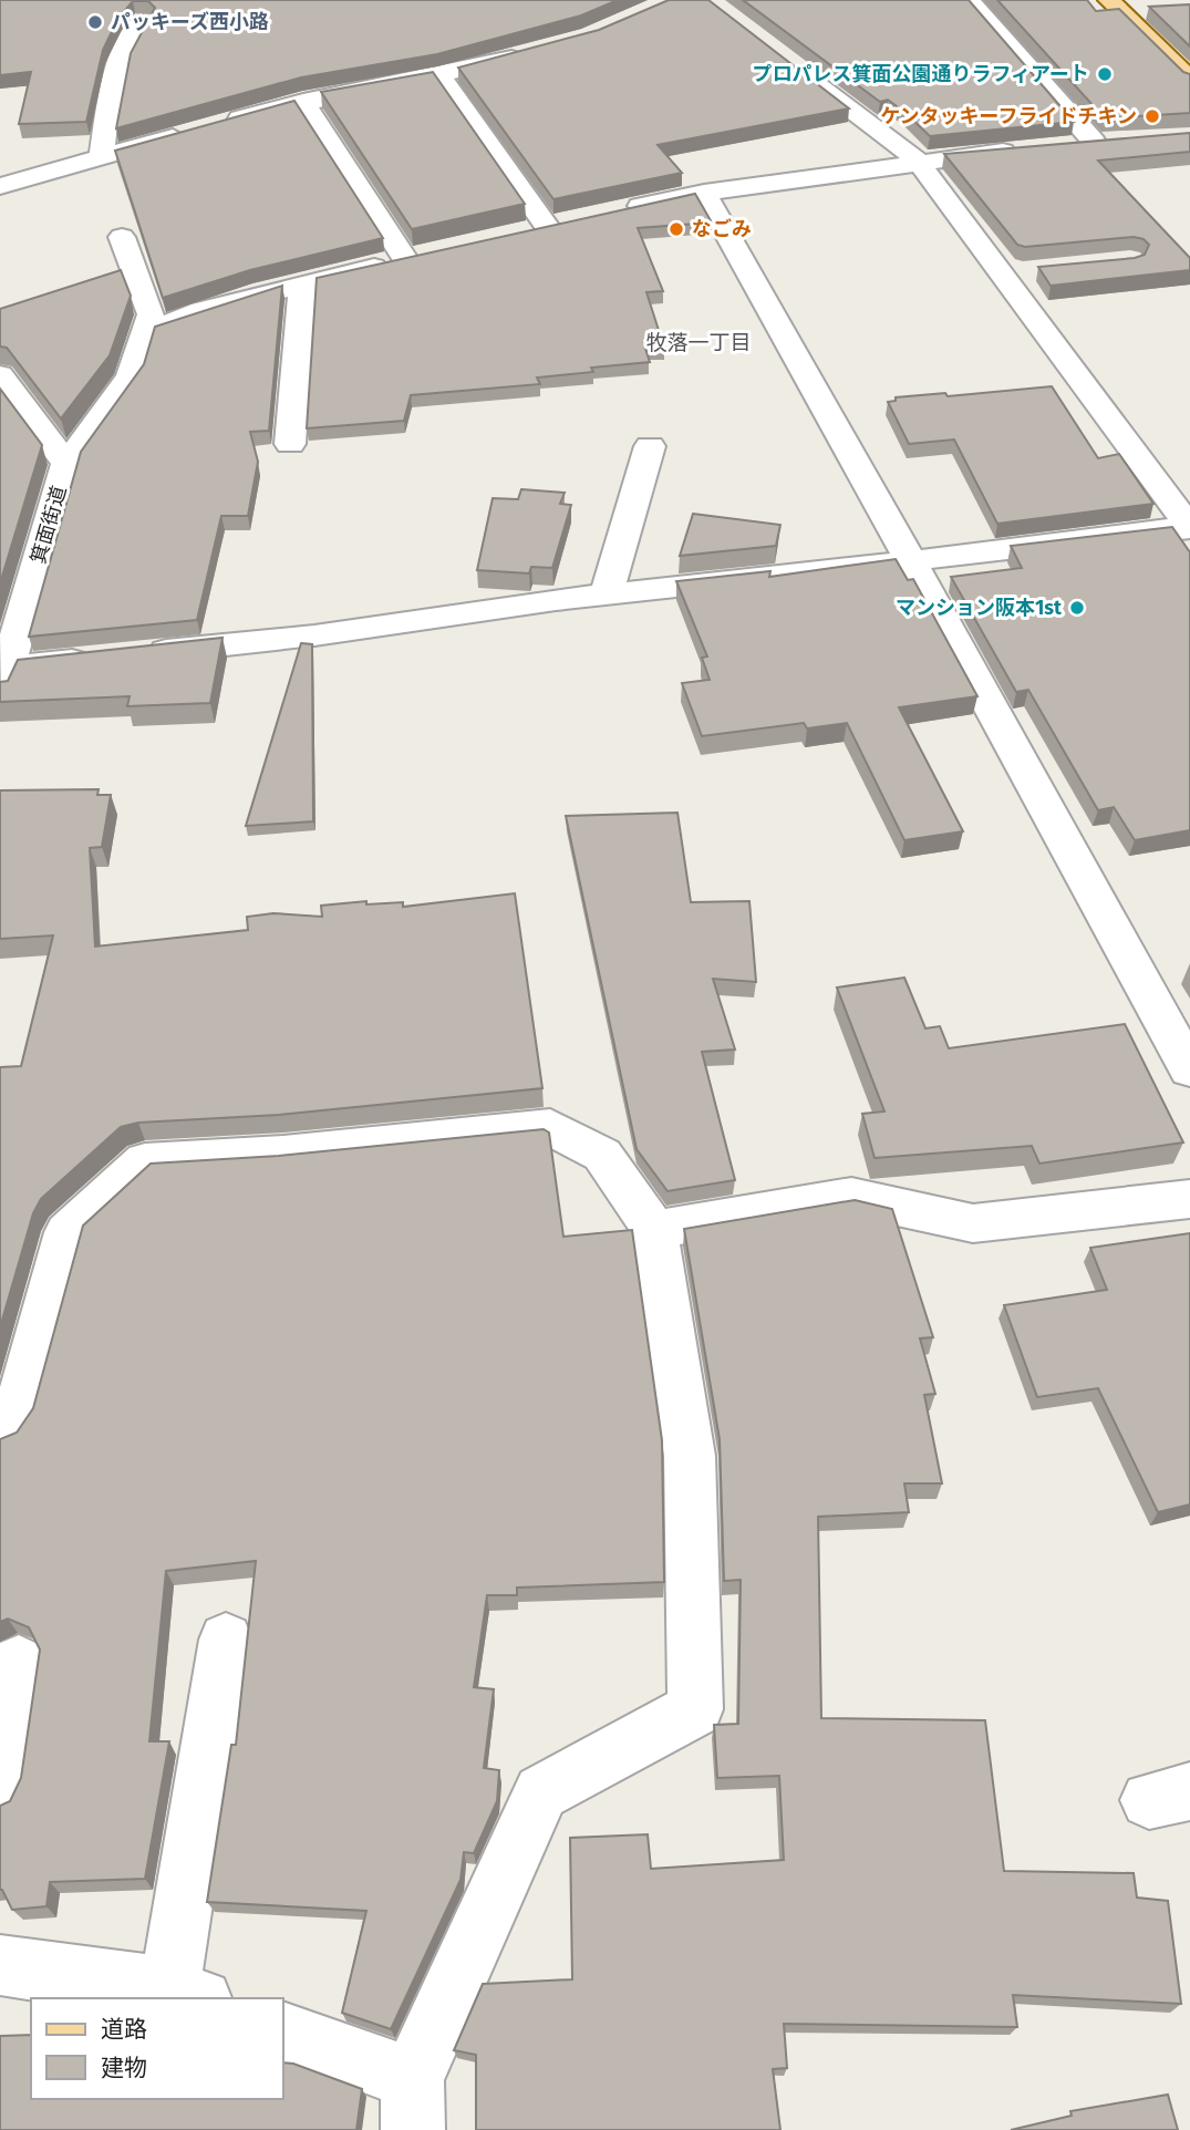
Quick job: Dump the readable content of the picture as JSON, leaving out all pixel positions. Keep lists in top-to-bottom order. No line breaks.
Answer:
{"streets":{"street":["箕面街道"]},"districts":["牧落一丁目"],"places":["パッキーズ西小路","プロパレス箕面公園通りラフィアート","ケンタッキーフライドチキン","なごみ","マンション阪本1st"],"legend":["道路","建物"]}
